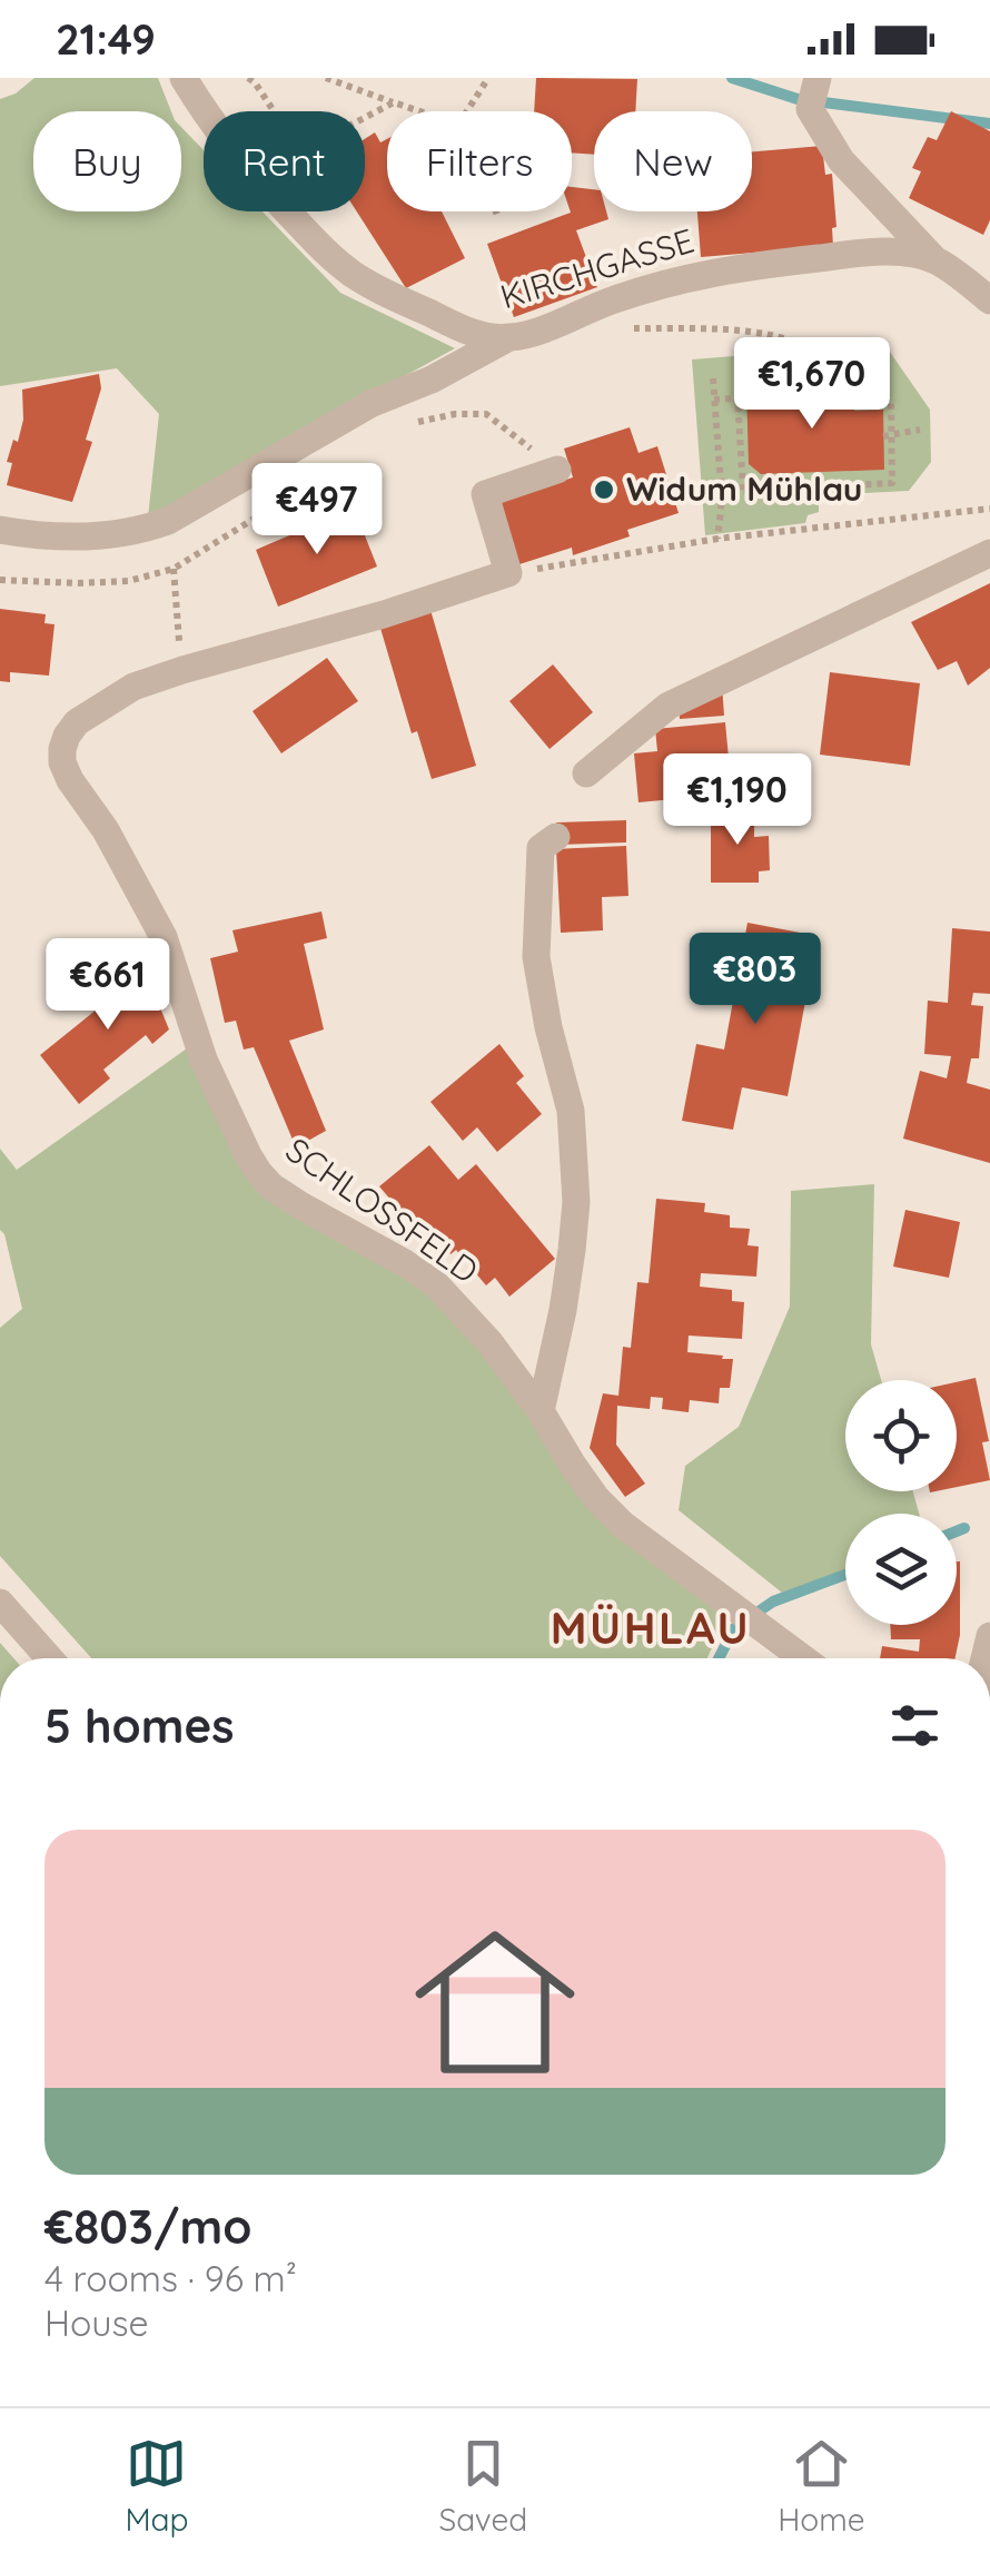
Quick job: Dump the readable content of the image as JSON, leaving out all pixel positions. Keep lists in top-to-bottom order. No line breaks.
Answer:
{"streets":{"street":["KIRCHGASSE","SCHLOSSFELD"]},"districts":["MÜHLAU"],"places":["Widum Mühlau"],"page":{"status":"21:49","chip":["Buy","Rent","Filters","New"],"price":["€1,670","€497","€1,190","€803","€661"],"heading":"5 homes","list":[{"name":"€803/mo","note":"4 rooms · 96 m² · House"}],"tabs":["Map","Saved","Home"]}}
